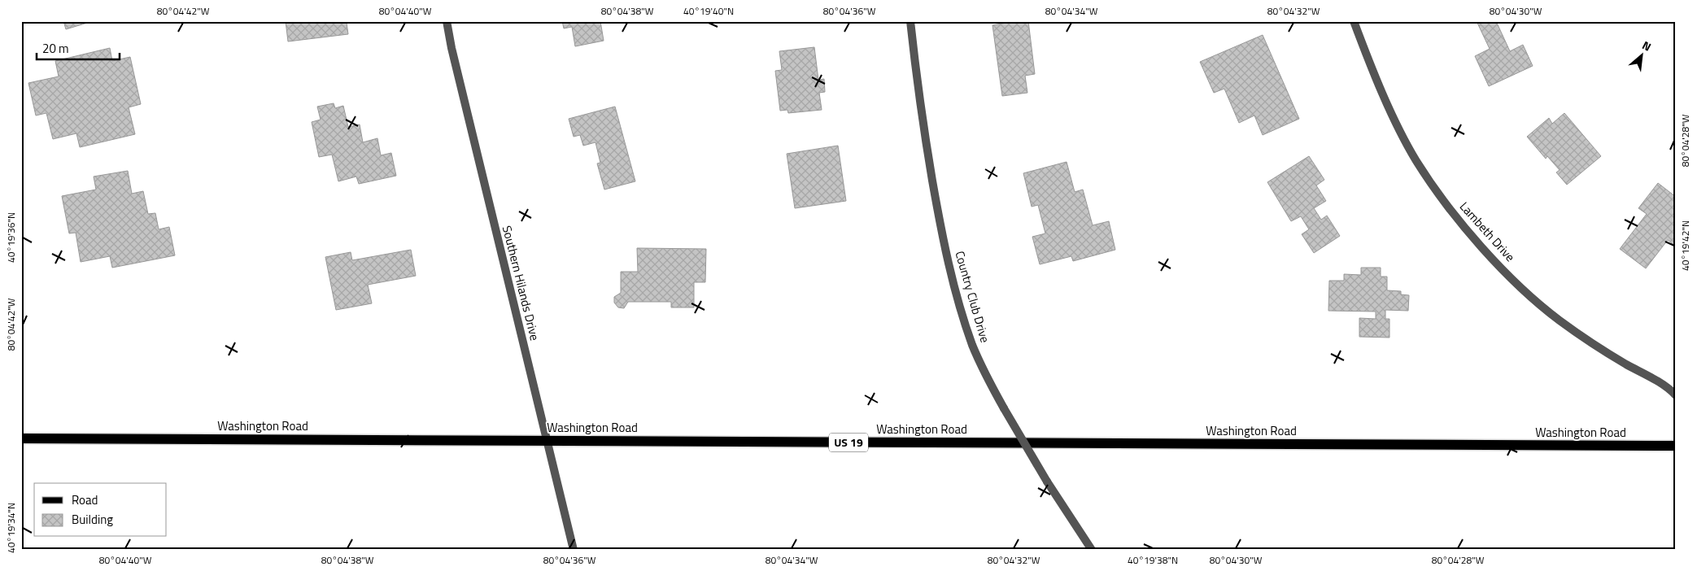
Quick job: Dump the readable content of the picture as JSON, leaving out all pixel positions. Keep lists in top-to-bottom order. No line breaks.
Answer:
{"streets":{"main road":["Washington Road","US 19"],"street":["Lambeth Drive","Southern Hilands Drive","Country Club Drive"]},"crossings":[["Southern Hilands Drive","Washington Road"]],"legend":["Road","Building"],"scale_bar":"20 m","north":"top right","coordinates":["80°04'42\"W","80°04'40\"W","80°04'38\"W","40°19'40\"N","80°04'36\"W","80°04'34\"W","80°04'32\"W","80°04'30\"W","80°04'28\"W","40°19'36\"N","40°19'42\"N","40°19'34\"N","40°19'38\"N"]}
